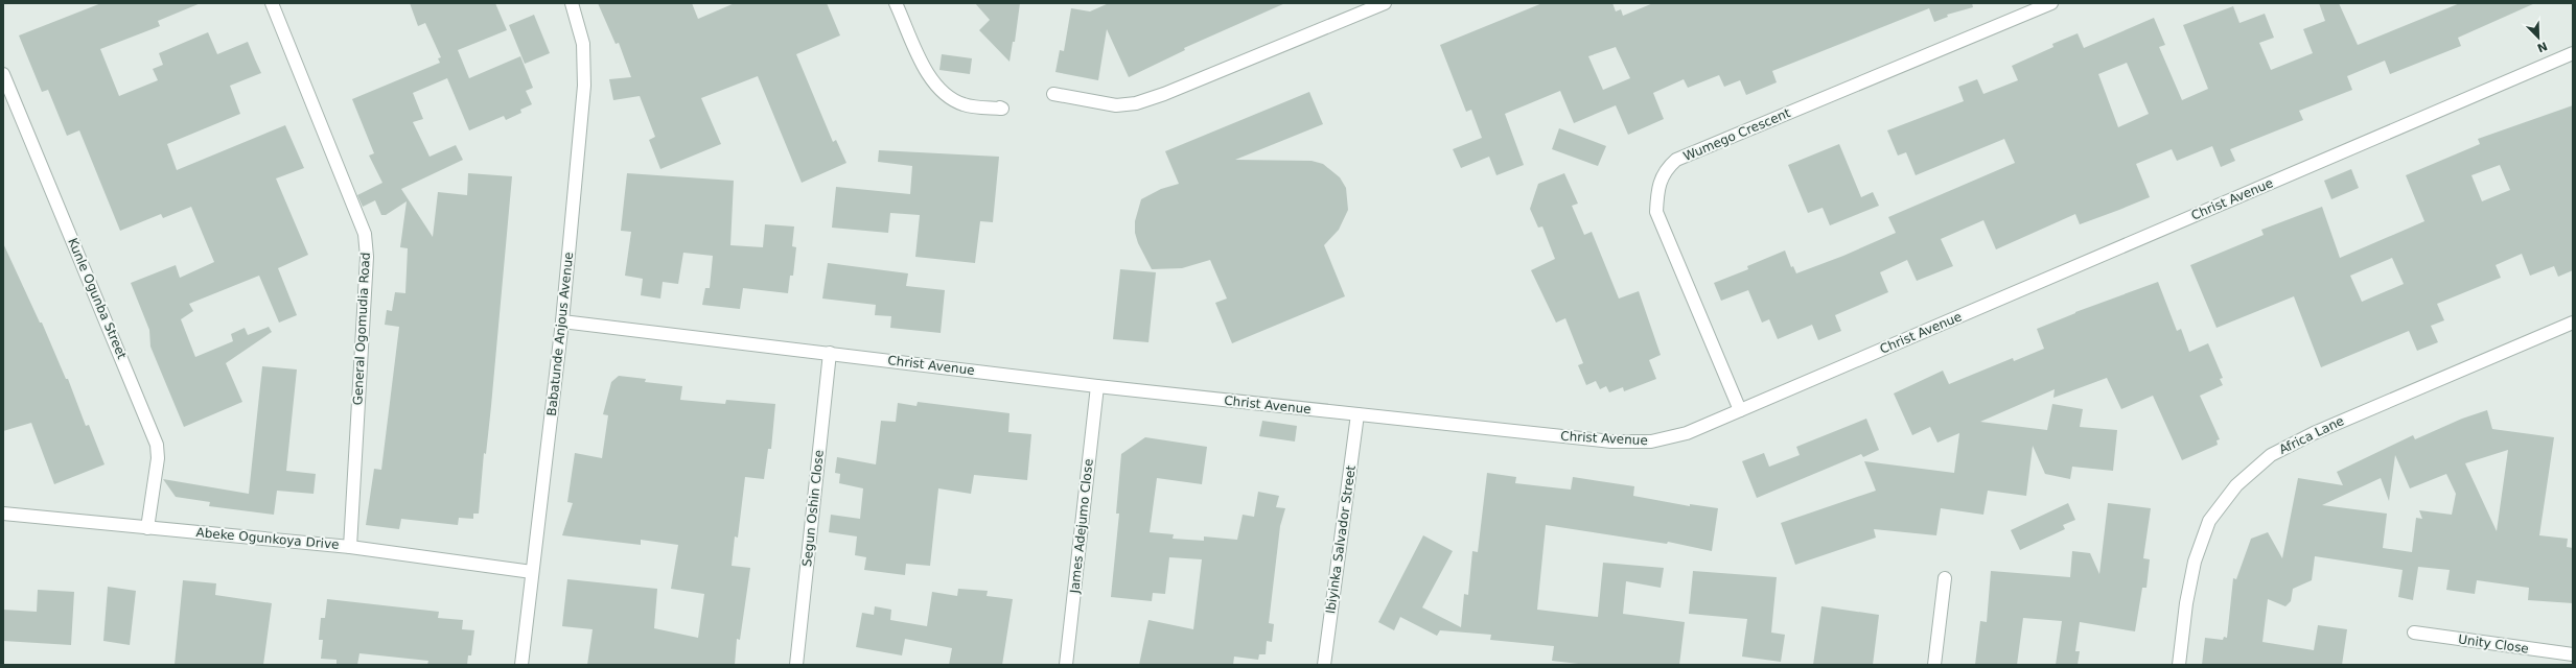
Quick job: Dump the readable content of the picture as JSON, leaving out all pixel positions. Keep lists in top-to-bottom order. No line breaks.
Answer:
{"streets":{"street":["Wumego Crescent","Christ Avenue","Kunle Ogunba Street","General Ogomudia Road","Babatunde Anjous Avenue","Africa Lane","Segun Oshin Close","James Adejumo Close","Abeke Ogunkoya Drive","Ibiyinka Salvador Street","Unity Close"]},"crossings":[["Wumego Crescent","Christ Avenue"],["Christ Avenue","Babatunde Anjous Avenue"],["Christ Avenue","Segun Oshin Close"],["Christ Avenue","James Adejumo Close"],["Christ Avenue","Ibiyinka Salvador Street"],["Kunle Ogunba Street","Abeke Ogunkoya Drive"],["General Ogomudia Road","Abeke Ogunkoya Drive"],["Babatunde Anjous Avenue","Abeke Ogunkoya Drive"]],"north":"bottom right"}
